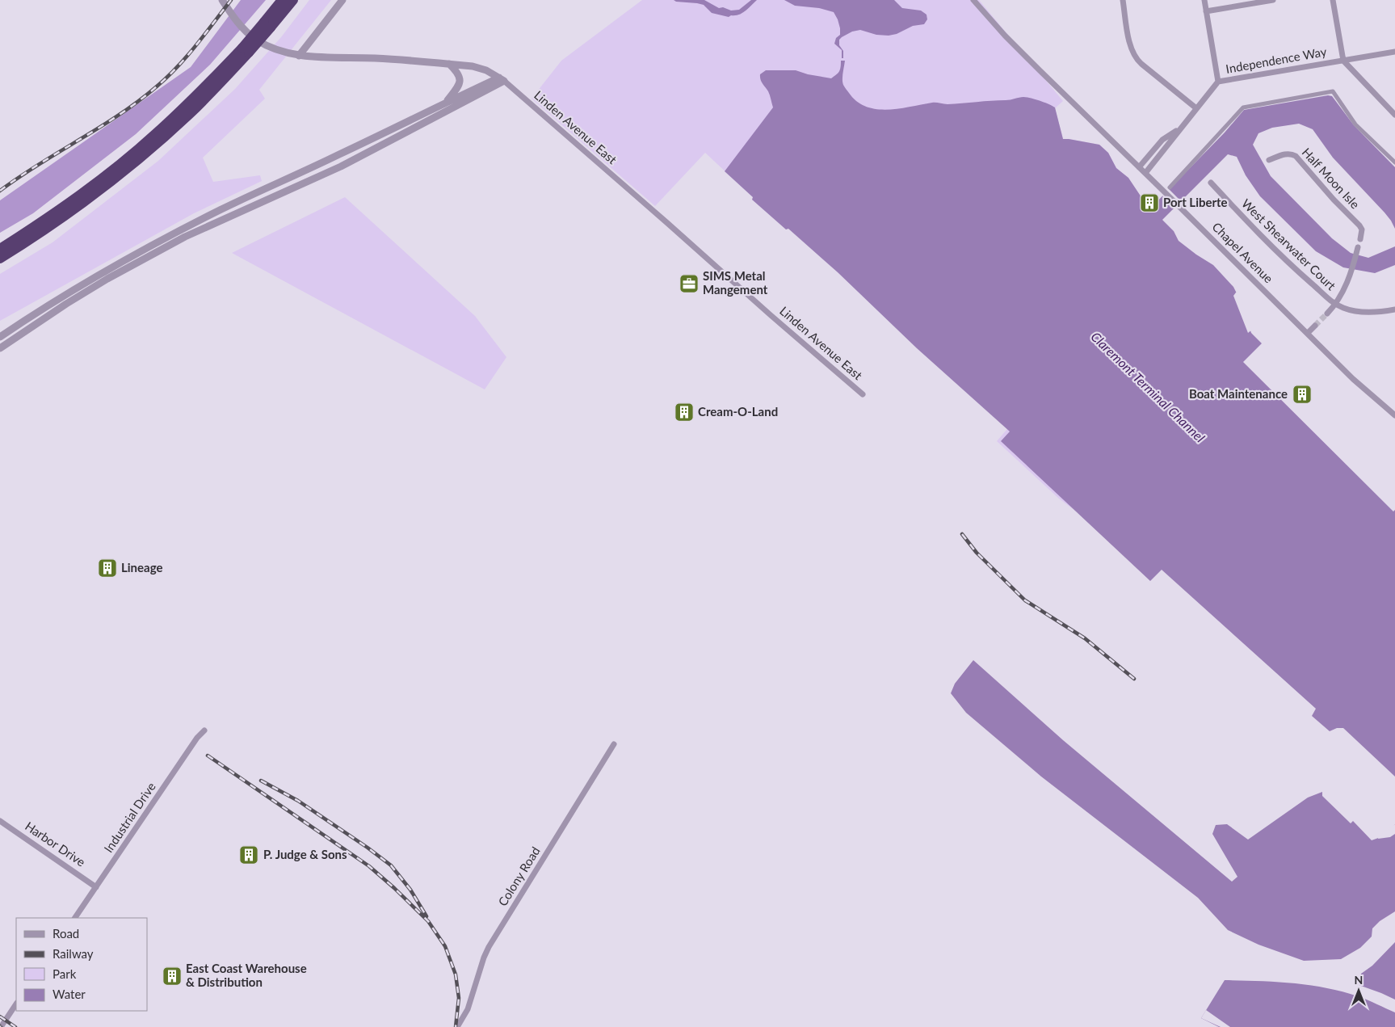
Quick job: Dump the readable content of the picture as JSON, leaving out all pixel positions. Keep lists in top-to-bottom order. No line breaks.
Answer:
{"streets":{"street":["Independence Way","Linden Avenue East","Half Moon Isle","West Shearwater Court","Chapel Avenue","Industrial Drive","Harbor Drive","Colony Road"]},"crossings":[["Independence Way","Chapel Avenue"],["Industrial Drive","Harbor Drive"]],"water":["Claremont Terminal Channel"],"places":{"building":["Port Liberte","Boat Maintenance","Cream-O-Land","Lineage","P. Judge & Sons","East Coast Warehouse & Distribution"],"office":["SIMS Metal Mangement"]},"legend":["Road","Railway","Park","Water"],"north":"top"}
